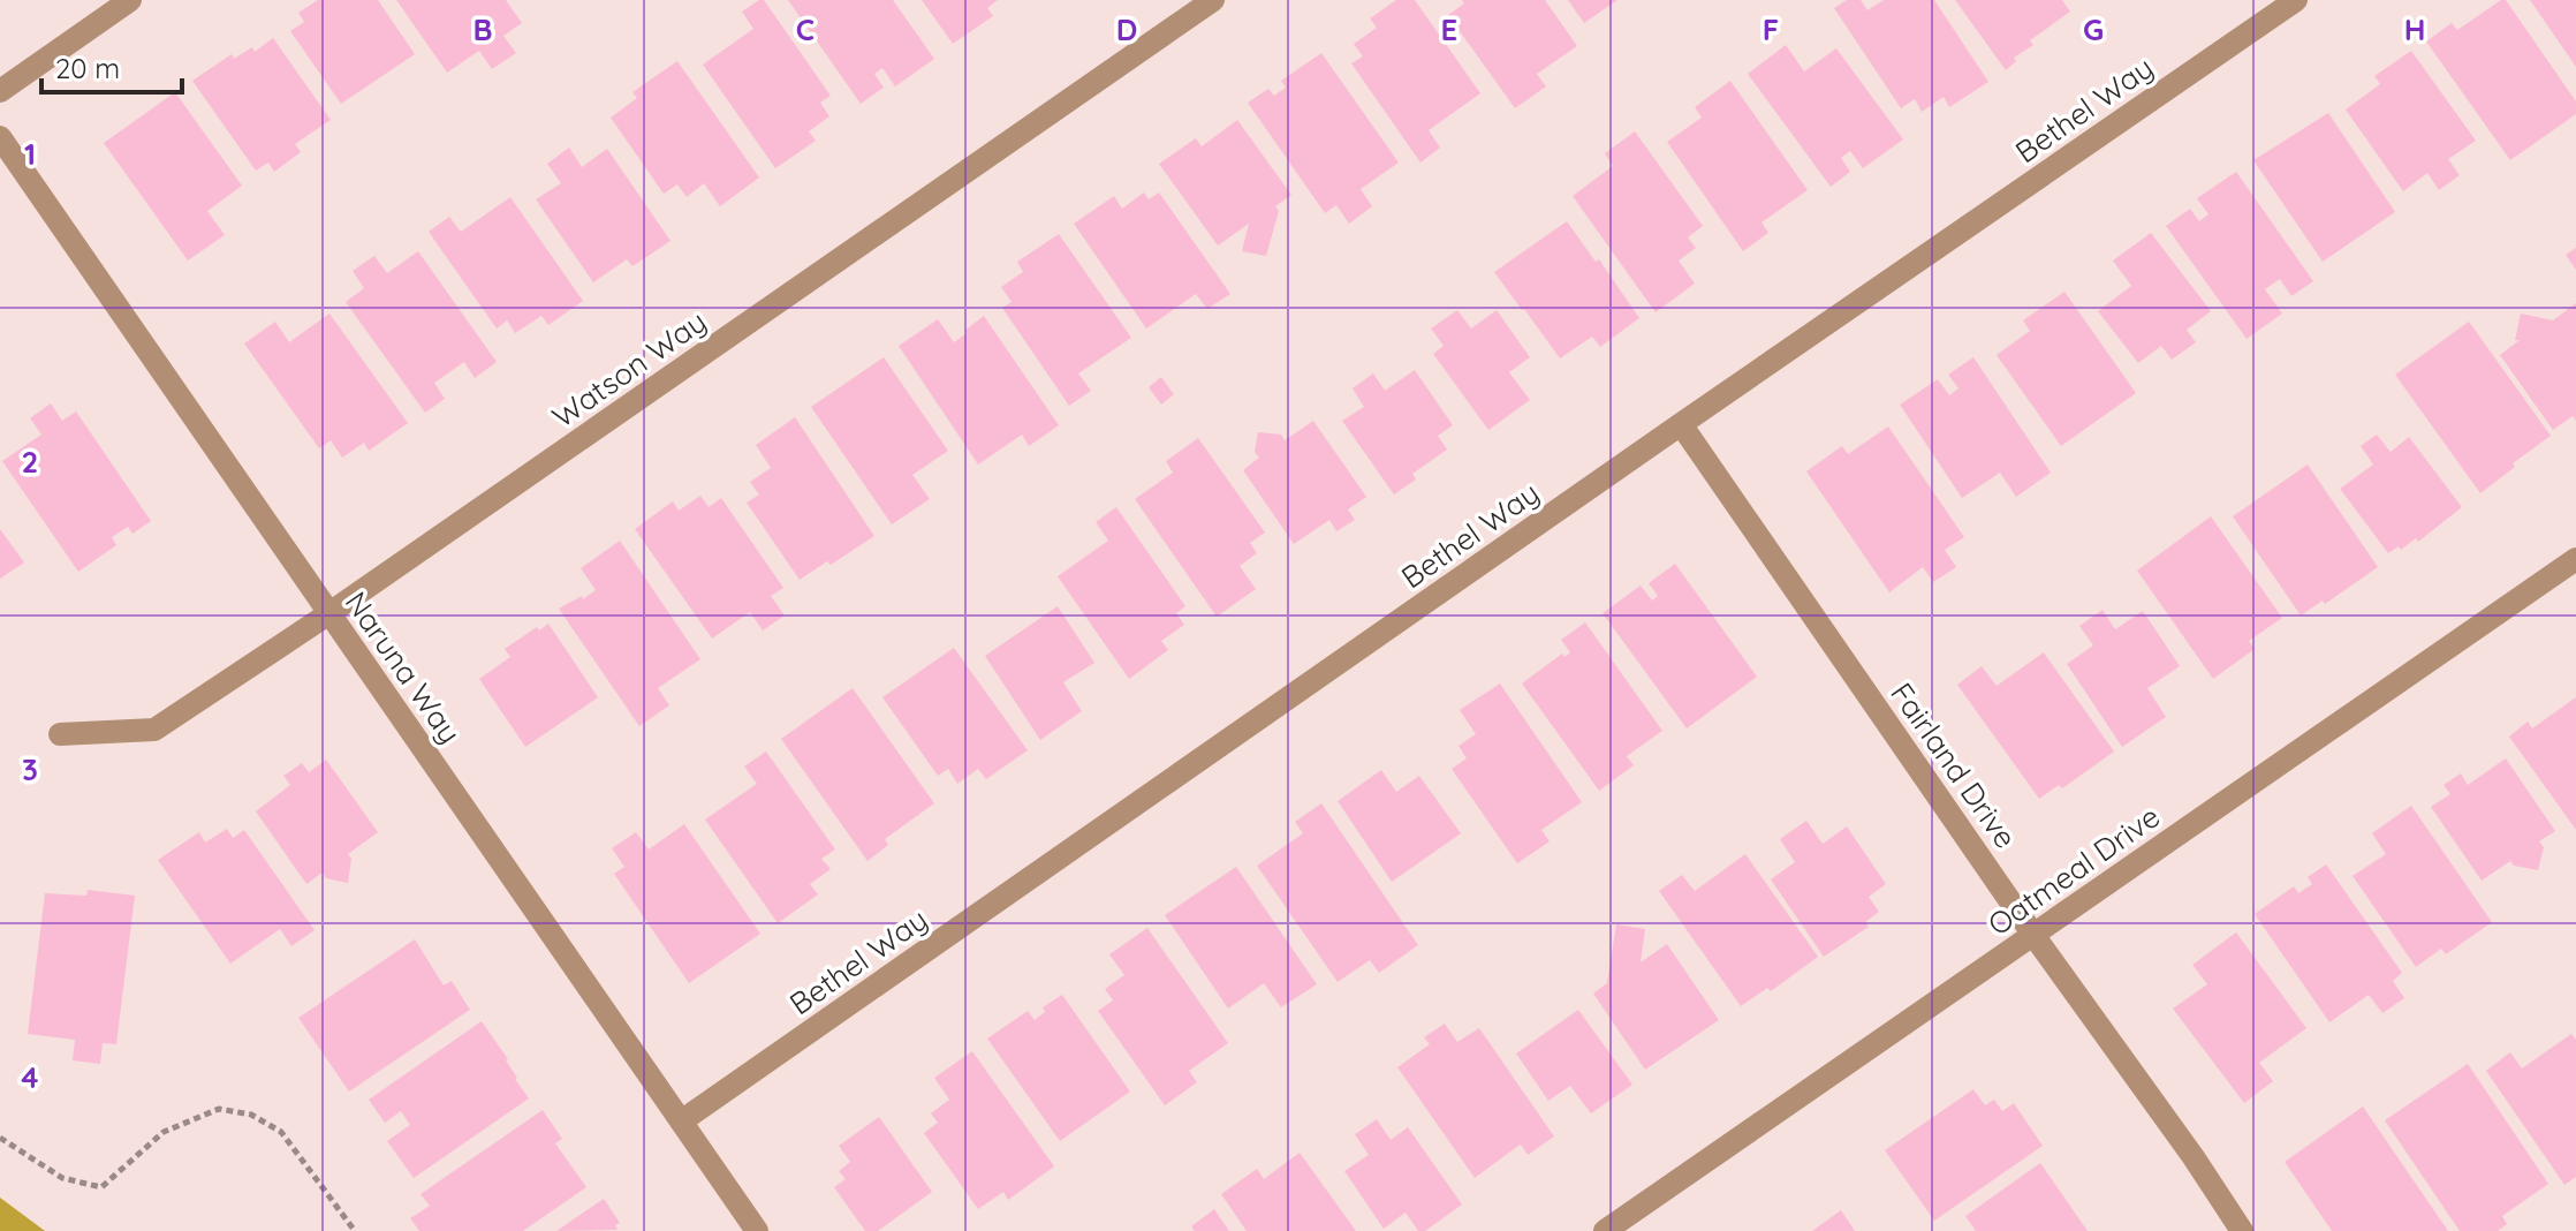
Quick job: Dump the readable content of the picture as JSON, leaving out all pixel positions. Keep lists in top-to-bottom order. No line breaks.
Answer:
{"streets":{"street":["Bethel Way","Watson Way","Naruna Way","Fairland Drive","Oatmeal Drive"]},"crossings":[["Bethel Way","Naruna Way"],["Bethel Way","Fairland Drive"],["Watson Way","Naruna Way"],["Fairland Drive","Oatmeal Drive"]],"scale_bar":"20 m","grid":{"columns":["B","C","D","E","F","G","H"],"rows":["1","2","3","4"]}}
